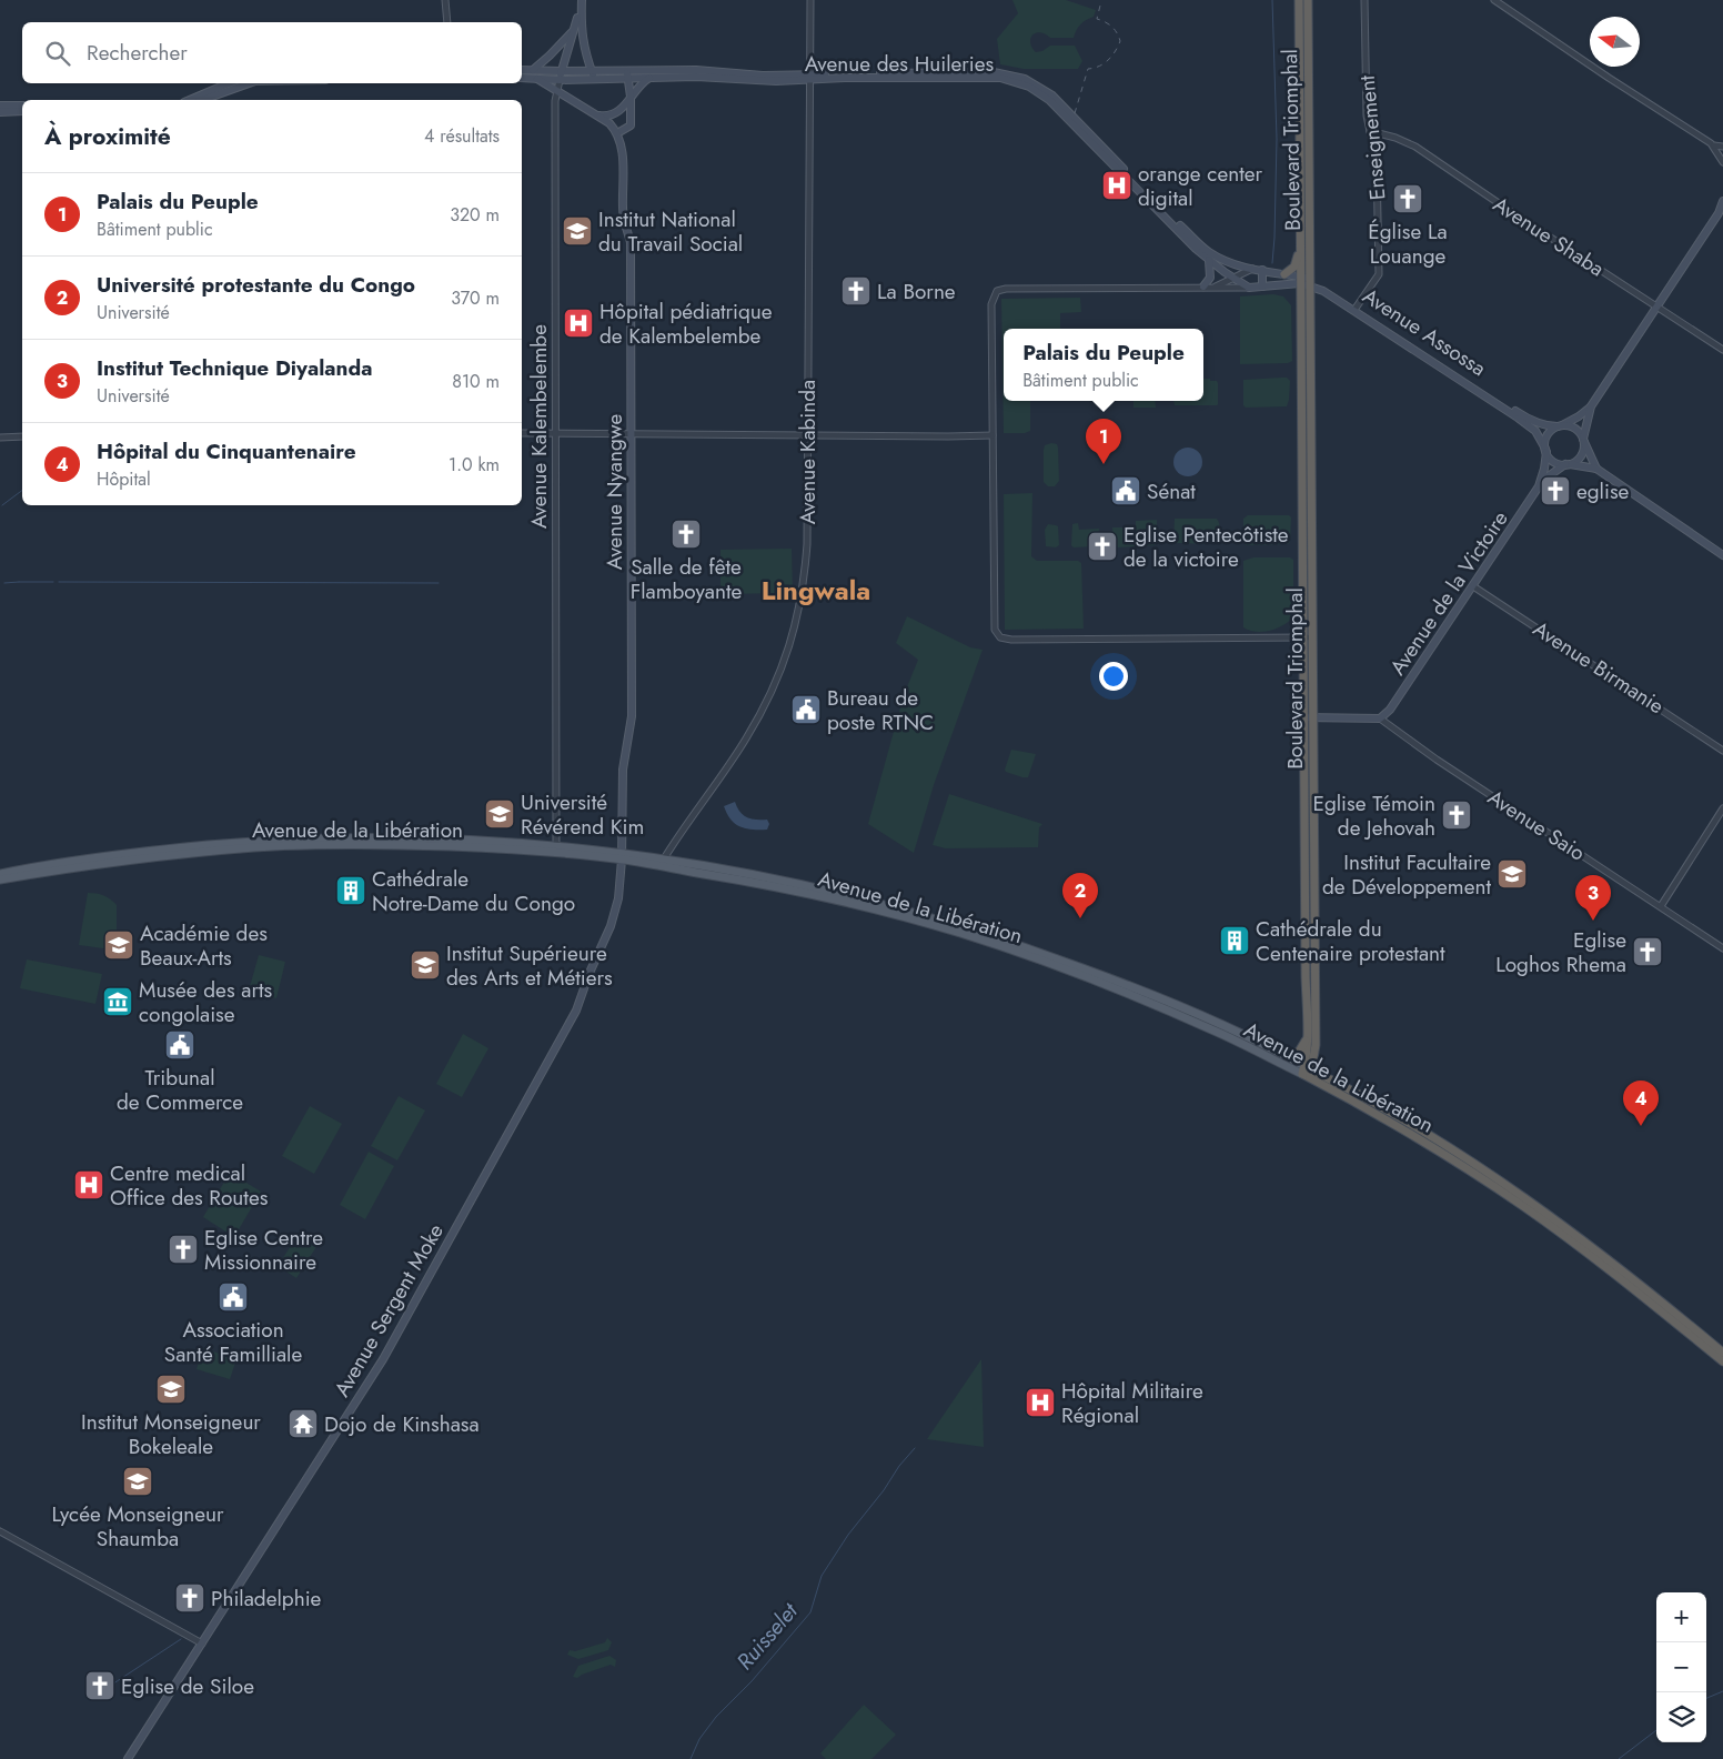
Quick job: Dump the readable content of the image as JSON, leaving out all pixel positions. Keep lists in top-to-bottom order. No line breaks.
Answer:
{"streets":{"highway":["Boulevard Triomphal","Avenue de la Libération"],"main road":["Avenue des Huileries","Avenue Assossa","Avenue Kalembelembe","Avenue Nyangwe","Avenue de la Victoire","Avenue Sergent Moke"],"street":["Enseignement","Avenue Shaba","Avenue Kabinda","Avenue Birmanie","Avenue Saio"]},"crossings":[["Avenue des Huileries","Boulevard Triomphal"],["Avenue des Huileries","Avenue Assossa"],["Avenue des Huileries","Avenue Kalembelembe"],["Avenue des Huileries","Avenue Kabinda"],["Enseignement","Avenue Shaba"],["Enseignement","Avenue Assossa"],["Boulevard Triomphal","Avenue Assossa"],["Boulevard Triomphal","Avenue de la Libération"],["Avenue Kalembelembe","Avenue de la Libération"],["Avenue Kabinda","Avenue de la Libération"],["Avenue Nyangwe","Avenue de la Libération"],["Avenue Nyangwe","Avenue Sergent Moke"],["Avenue de la Victoire","Avenue Birmanie"],["Avenue de la Victoire","Avenue Saio"],["Avenue de la Libération","Avenue Sergent Moke"]],"districts":["Lingwala"],"water":["Ruisselet"],"places":{"hospital":["orange center digital","Hôpital pédiatrique de Kalembelembe","Centre medical Office des Routes","Hôpital Militaire Régional"],"church":["Église La Louange","La Borne","eglise","Salle de fête Flamboyante","Eglise Pentecôtiste de la victoire","Eglise Témoin de Jehovah","Eglise Loghos Rhema","Eglise Centre Missionnaire","Philadelphie","Eglise de Siloe"],"school or university":["Institut National du Travail Social","Université Révérend Kim","Institut Facultaire de Développement","Académie des Beaux-Arts","Institut Supérieure des Arts et Métiers","Institut Monseigneur Bokeleale","Lycée Monseigneur Shaumba"],"public building":["Sénat","Bureau de poste RTNC","Tribunal de Commerce","Association Santé Familliale"],"building":["Cathédrale Notre-Dame du Congo","Cathédrale du Centenaire protestant"],"museum":["Musée des arts congolaise"],"temple":["Dojo de Kinshasa"]},"north":"left","page":{"search":"Rechercher","heading":["À proximité","4 résultats"],"list":[{"mark":"1","name":"Palais du Peuple","note":"Bâtiment public","value":"320 m"},{"mark":"2","name":"Université protestante du Congo","note":"Université","value":"370 m"},{"mark":"3","name":"Institut Technique Diyalanda","note":"Université","value":"810 m"},{"mark":"4","name":"Hôpital du Cinquantenaire","note":"Hôpital","value":"1.0 km"}],"popup":["Palais du Peuple","Bâtiment public"],"pins":["1","2","3","4"],"map_buttons":["+","−"]}}
